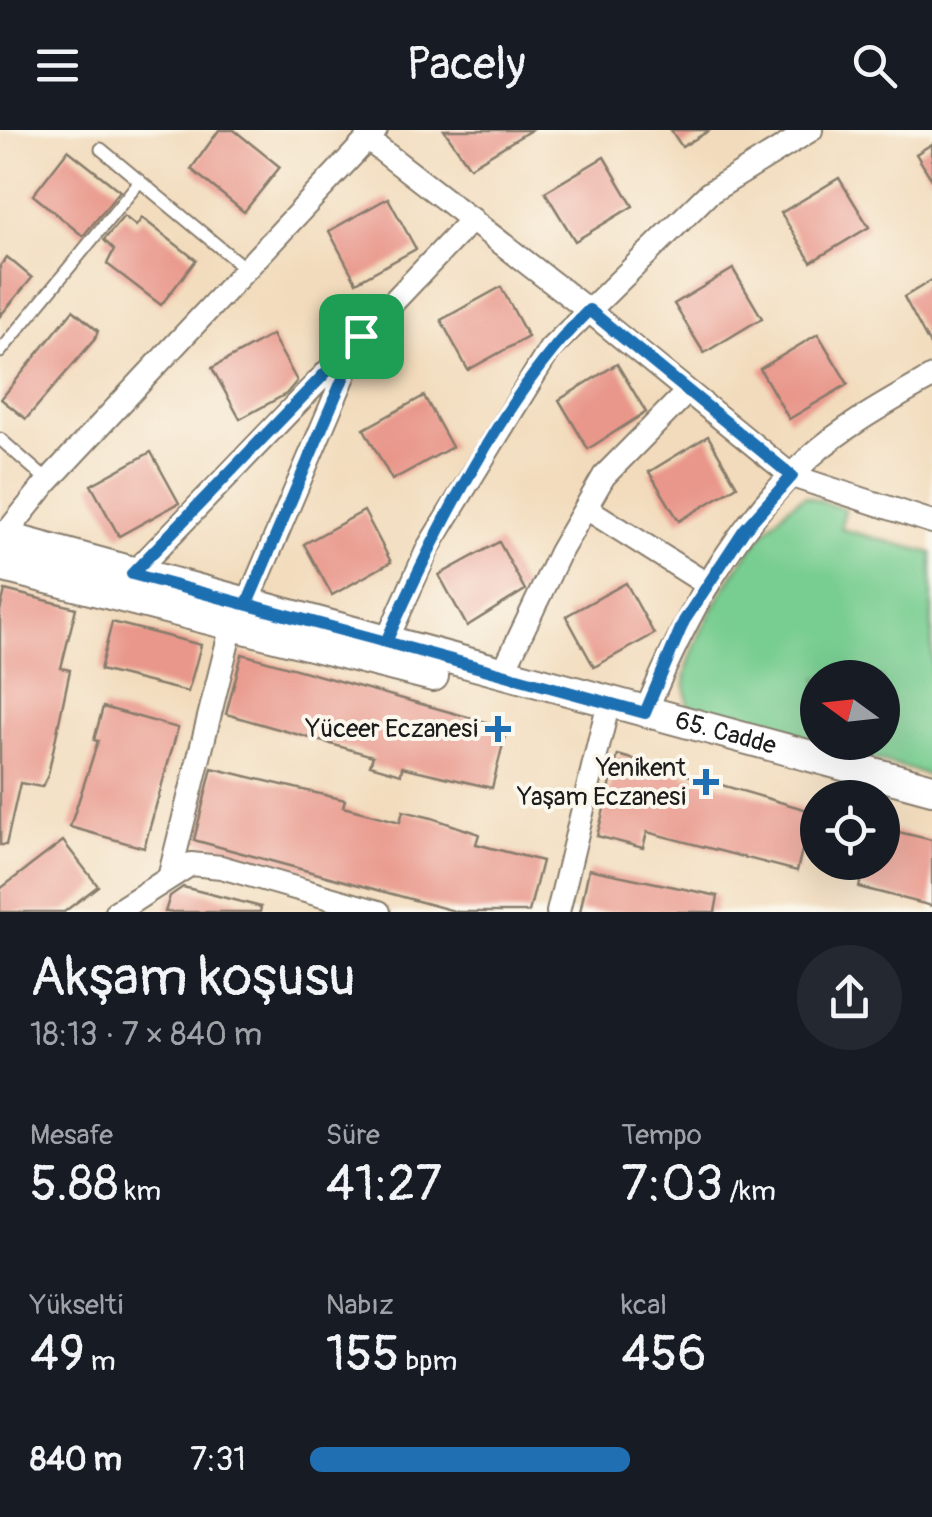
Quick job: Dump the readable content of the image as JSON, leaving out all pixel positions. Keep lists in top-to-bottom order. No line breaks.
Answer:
{"streets":{"main road":["65. Cadde"]},"places":{"health":["Yüceer Eczanesi","Yenikent Yaşam Eczanesi"]},"north":"left","page":{"header":"Pacely","heading":["Akşam koşusu","18:13 · 7 × 840 m"],"stats":[["Mesafe","5.88 km"],["Süre","41:27"],["Tempo","7:03 /km"],["Yükselti","49 m"],["Nabız","155 bpm"],["kcal","456"]],"list":[{"name":"840 m","note":"7:31"}]}}
